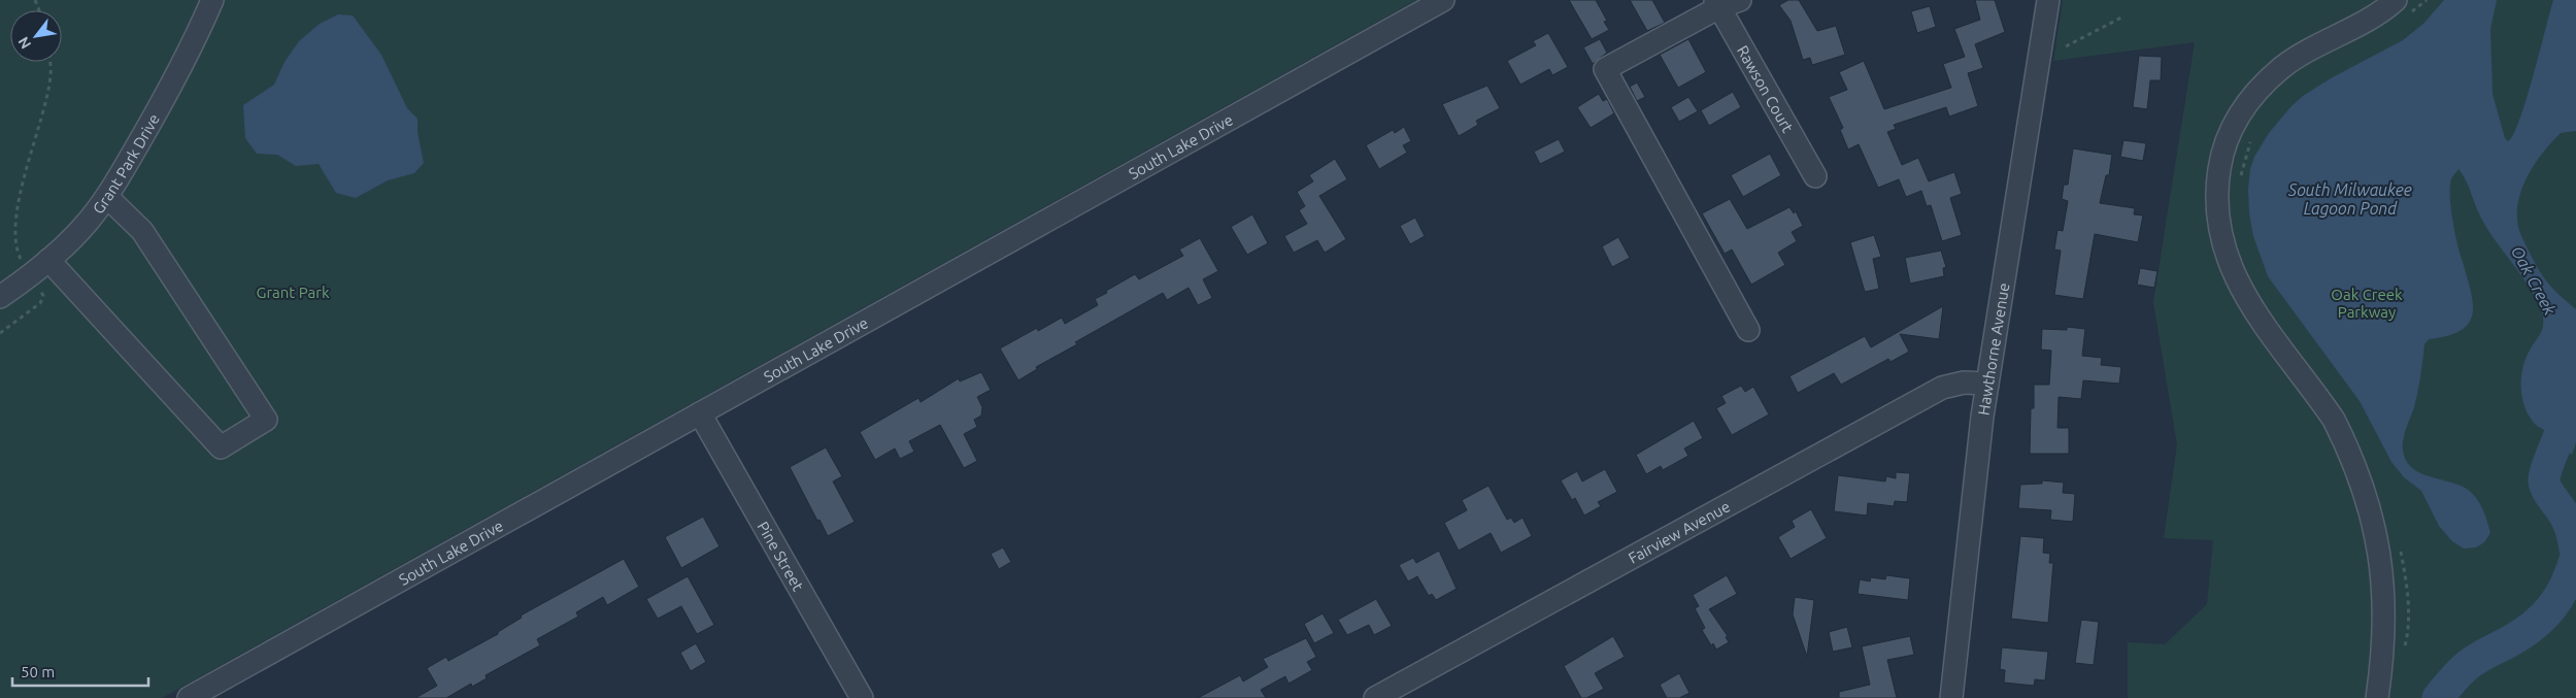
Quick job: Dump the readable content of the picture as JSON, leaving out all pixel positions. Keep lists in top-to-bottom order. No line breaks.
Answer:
{"streets":{"street":["Rawson Court","South Lake Drive","Grant Park Drive","Hawthorne Avenue","Fairview Avenue","Pine Street"]},"crossings":[["South Lake Drive","Pine Street"],["Hawthorne Avenue","Fairview Avenue"]],"water":["South Milwaukee Lagoon Pond","Oak Creek"],"parks":["Grant Park","Oak Creek Parkway"],"scale_bar":"50 m","north":"bottom left"}
